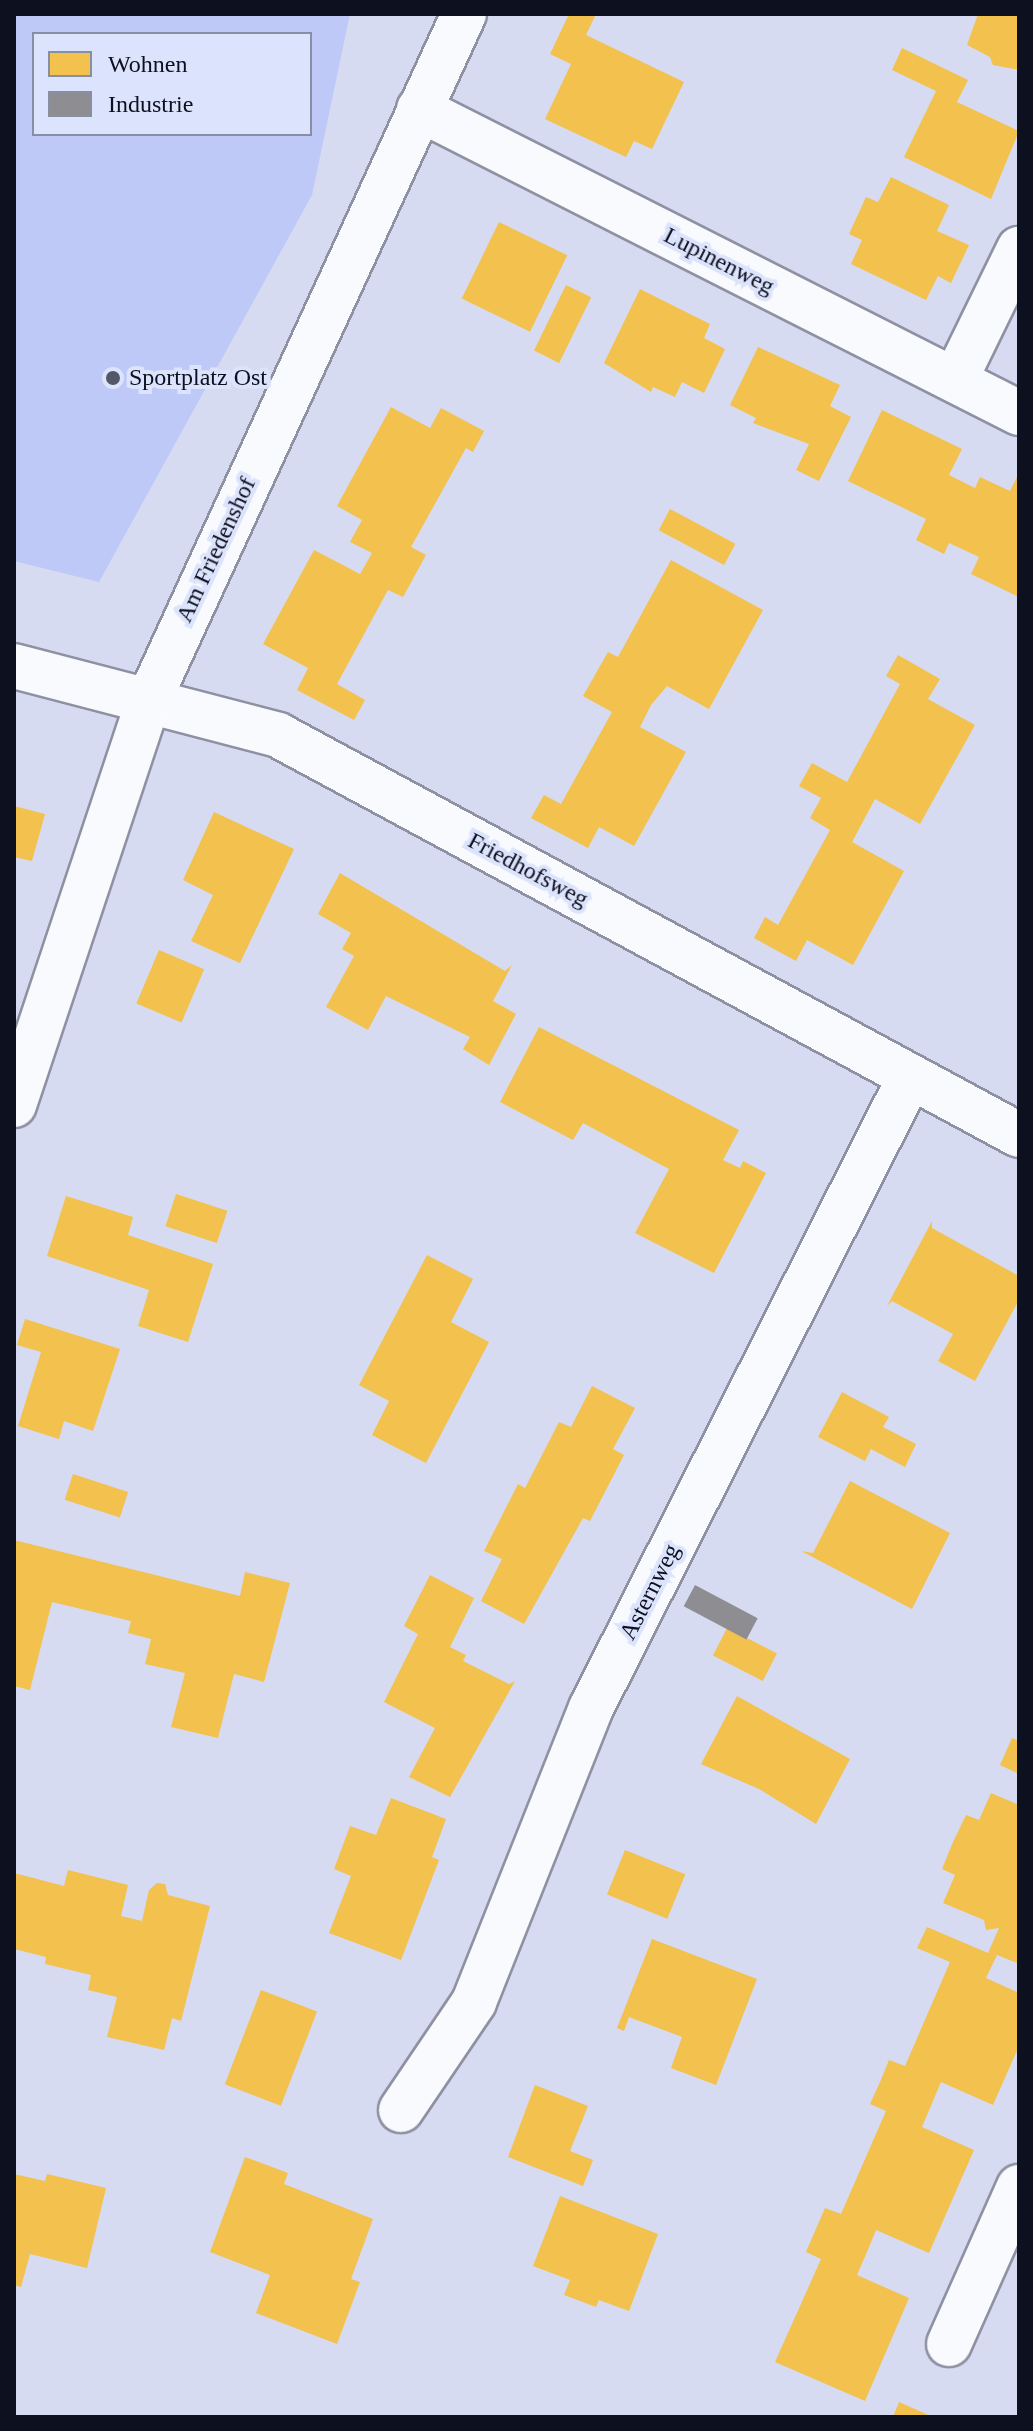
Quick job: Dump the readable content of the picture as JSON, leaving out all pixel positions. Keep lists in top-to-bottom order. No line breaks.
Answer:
{"streets":{"street":["Lupinenweg","Am Friedenshof","Friedhofsweg","Asternweg"]},"crossings":[["Lupinenweg","Am Friedenshof"],["Am Friedenshof","Friedhofsweg"],["Friedhofsweg","Asternweg"]],"places":["Sportplatz Ost"],"legend":["Wohnen","Industrie"]}
